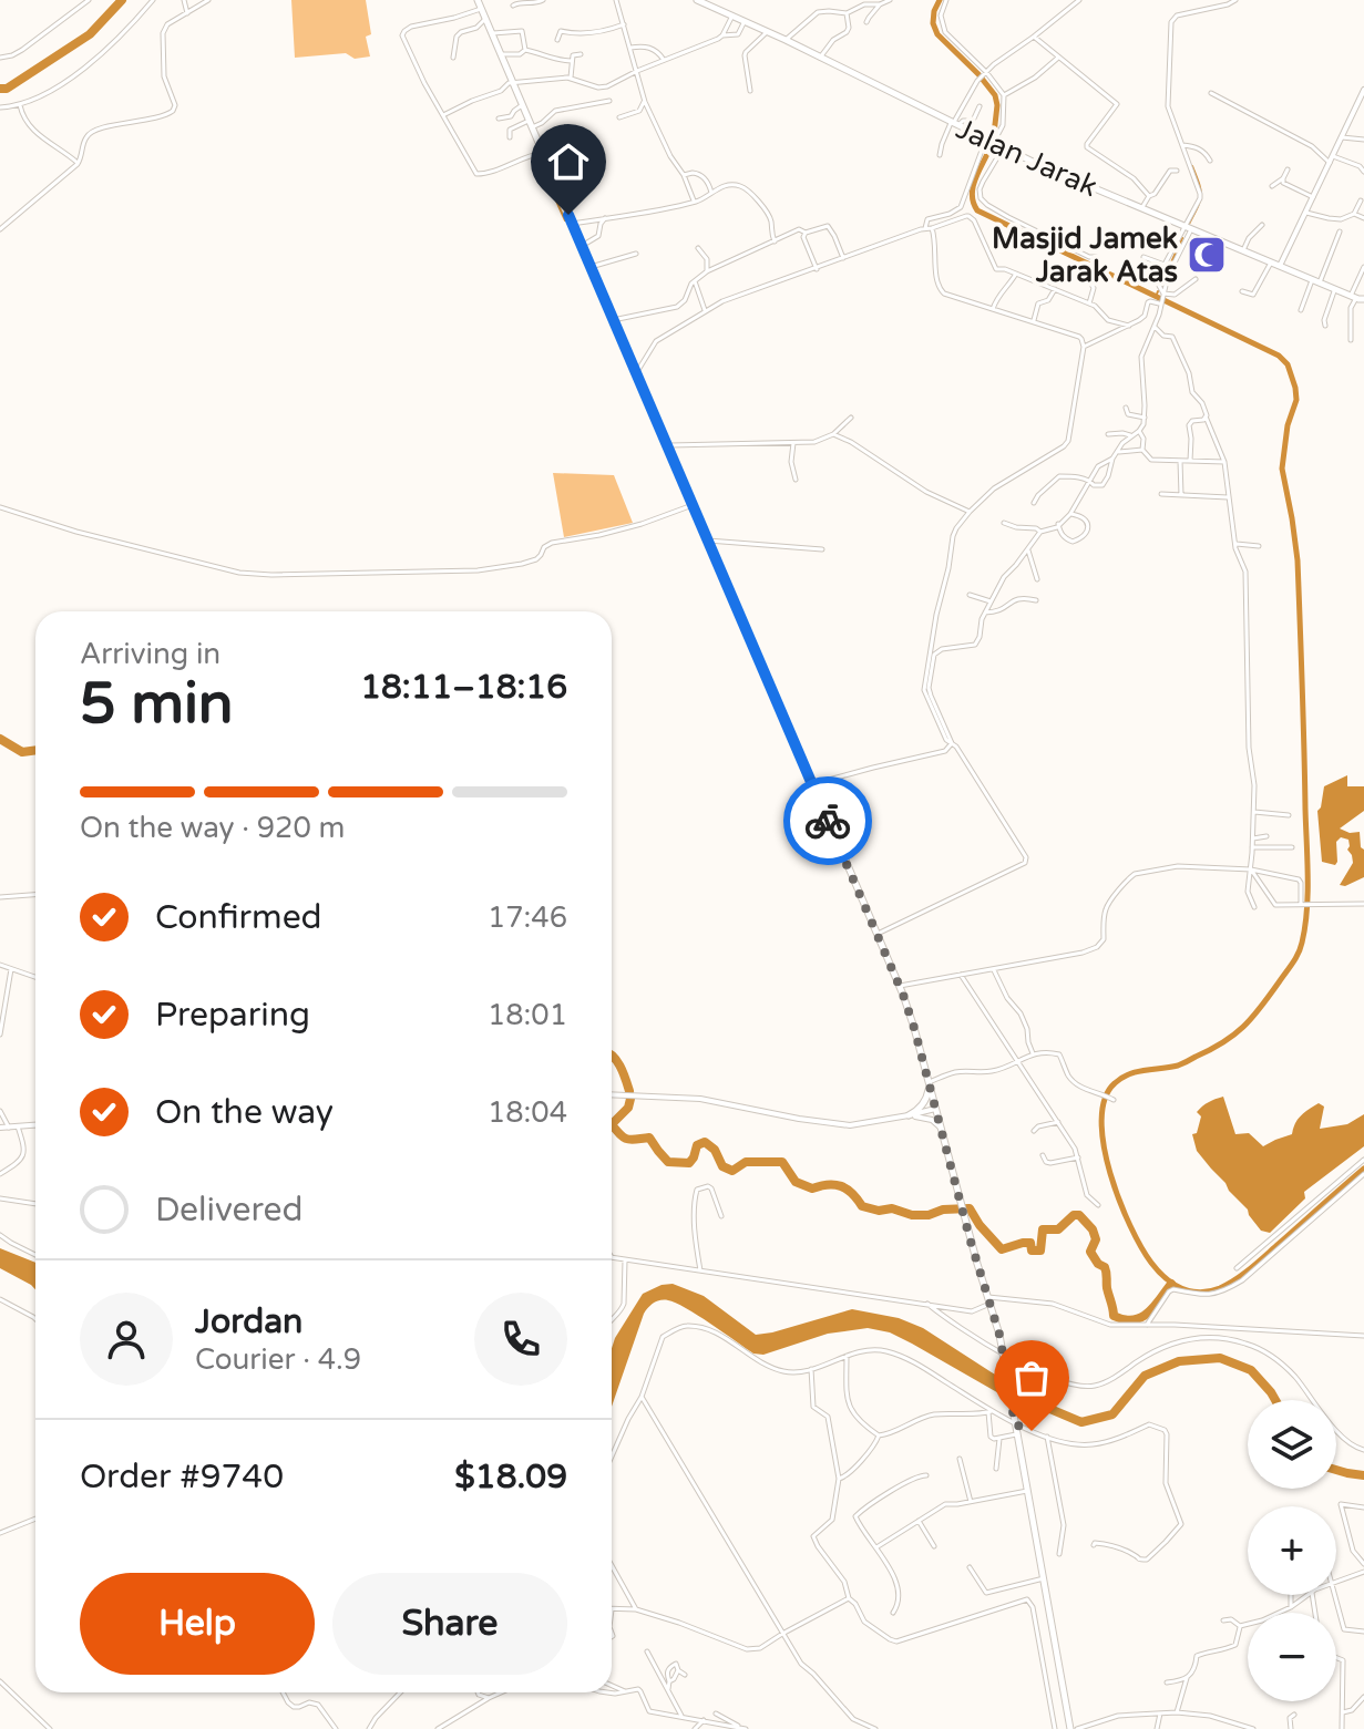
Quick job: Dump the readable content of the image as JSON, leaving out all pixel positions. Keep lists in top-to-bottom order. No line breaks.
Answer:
{"streets":{"main road":["Jalan Jarak"]},"places":{"mosque":["Masjid Jamek Jarak Atas"]},"page":{"heading":["5 min","Arriving in","18:11–18:16"],"panel":["Jordan","Courier · 4.9","Order #9740","$18.09"],"bar":"On the way · 920 m","list":[["Confirmed","17:46"],["Preparing","18:01"],["On the way","18:04"],"Delivered"],"map_buttons":["+","−"],"buttons":["Help","Share"]}}
